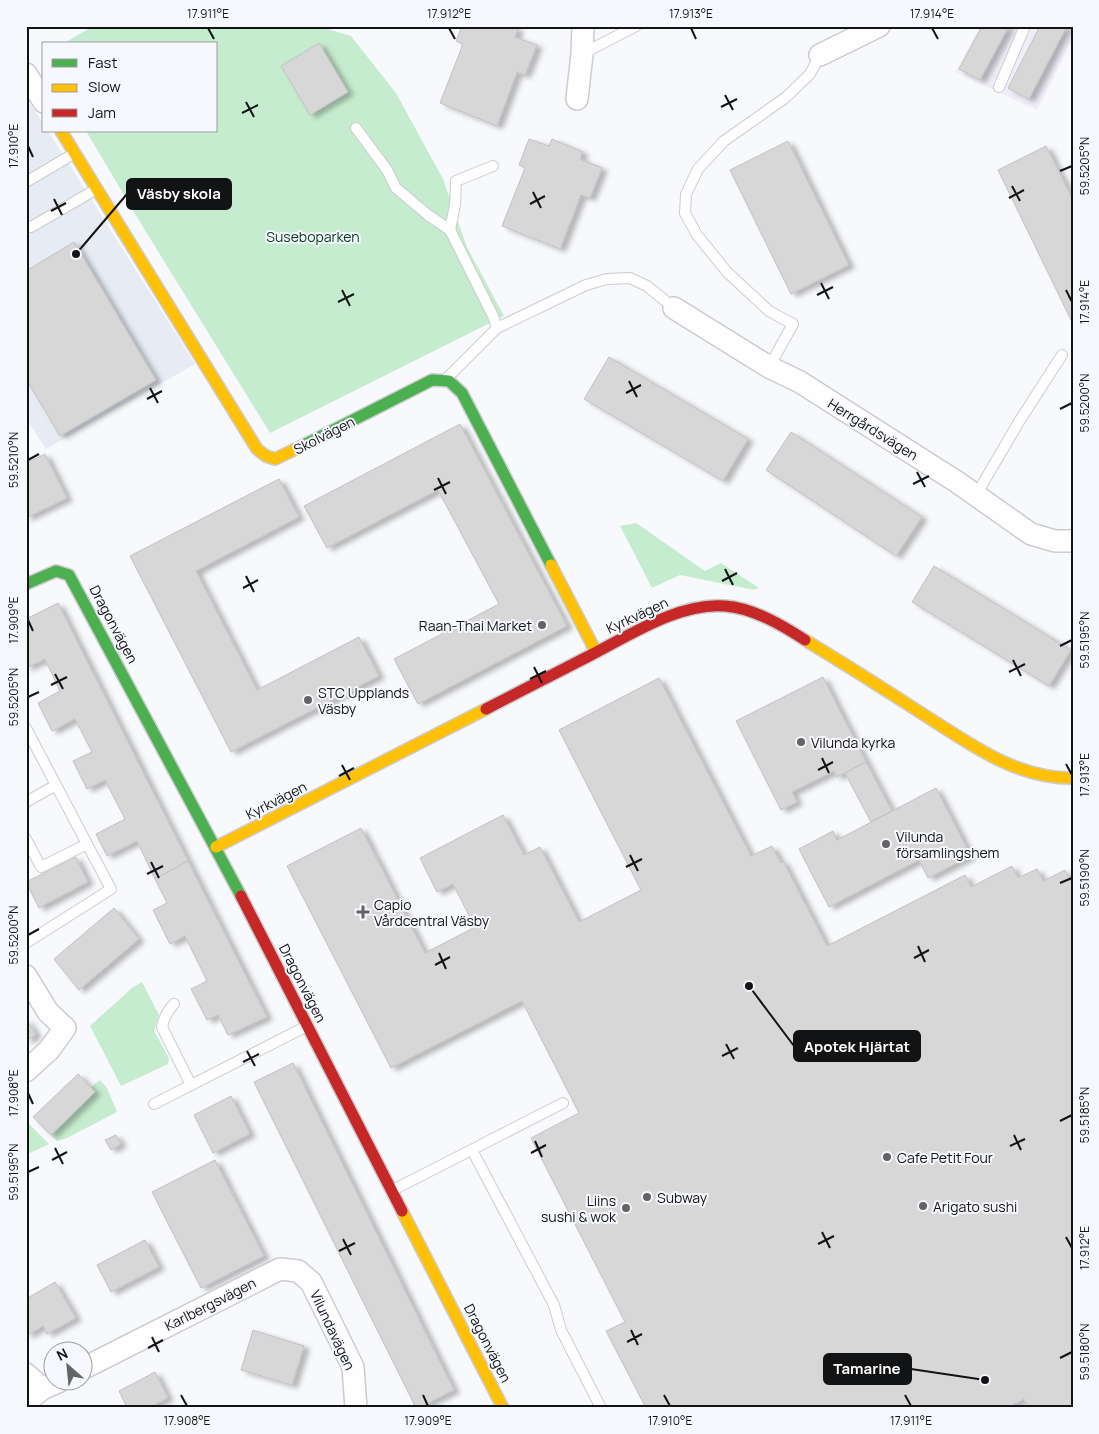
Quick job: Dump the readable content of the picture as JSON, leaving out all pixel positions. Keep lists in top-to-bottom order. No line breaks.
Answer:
{"streets":{"street":["Herrgårdsvägen","Skolvägen","Kyrkvägen","Dragonvägen","Karlbergsvägen","Vilundavägen"]},"crossings":[["Kyrkvägen","Dragonvägen"],["Karlbergsvägen","Vilundavägen"]],"parks":["Suseboparken"],"places":{"other":["Väsby skola","Raan-Thai Market","STC Upplands Väsby","Vilunda kyrka","Vilunda församlingshem","Apotek Hjärtat","Cafe Petit Four","Subway","Arigato sushi","Liins sushi & wok","Tamarine"],"health":["Capio Vårdcentral Väsby"]},"legend":["Fast","Slow","Jam"],"north":"top left","coordinates":["17.911°E","17.912°E","17.913°E","17.914°E","17.910°E","59.5205°N","59.5200°N","59.5210°N","17.909°E","59.5195°N","59.5190°N","17.908°E","59.5185°N","59.5180°N"]}
